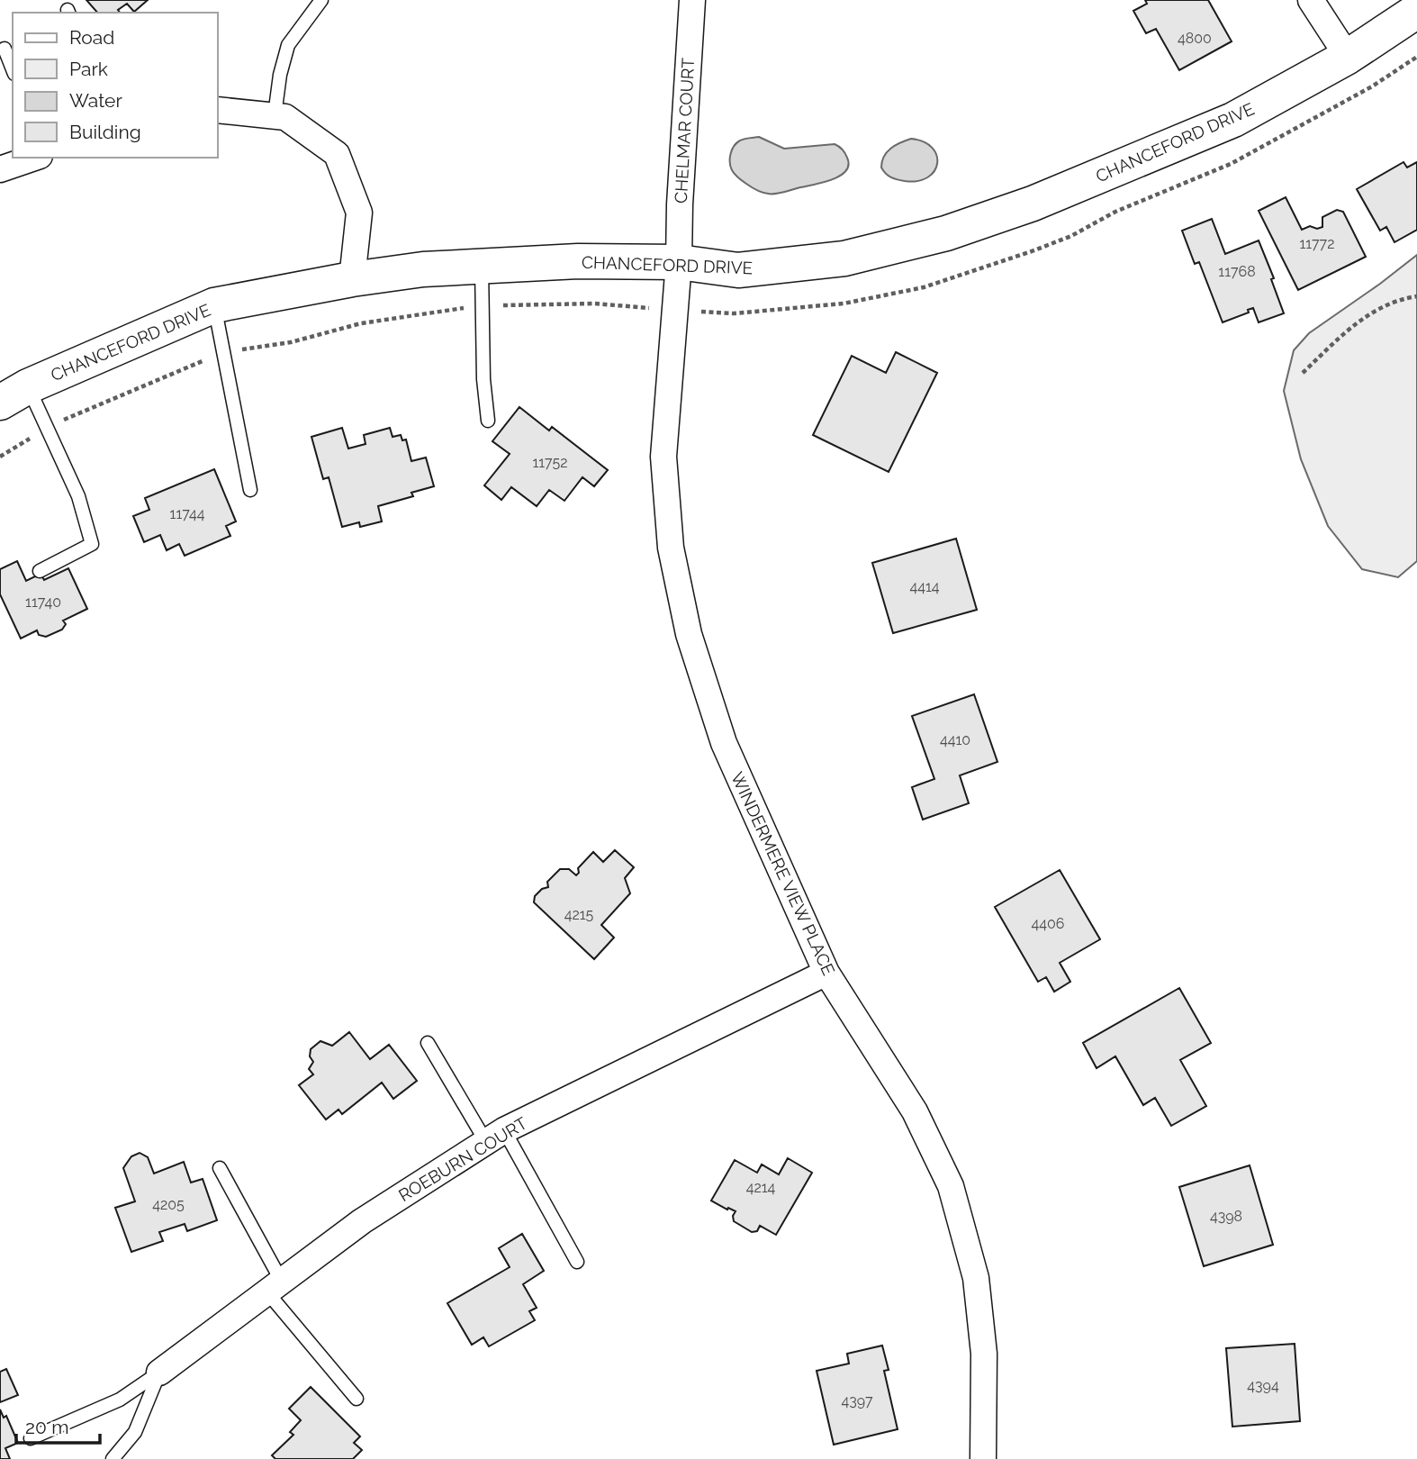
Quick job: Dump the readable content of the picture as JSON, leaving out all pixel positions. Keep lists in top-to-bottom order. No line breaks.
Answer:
{"streets":{"street":["CHELMAR COURT","CHANCEFORD DRIVE","WINDERMERE VIEW PLACE","ROEBURN COURT"]},"crossings":[["CHELMAR COURT","CHANCEFORD DRIVE"],["CHELMAR COURT","WINDERMERE VIEW PLACE"],["CHANCEFORD DRIVE","WINDERMERE VIEW PLACE"],["WINDERMERE VIEW PLACE","ROEBURN COURT"]],"house_numbers":["4800","11772","11768","11752","11744","4414","11740","4410","4215","4406","4214","4205","4398","4394","4397"],"legend":["Road","Park","Water","Building"],"scale_bar":"20 m"}
